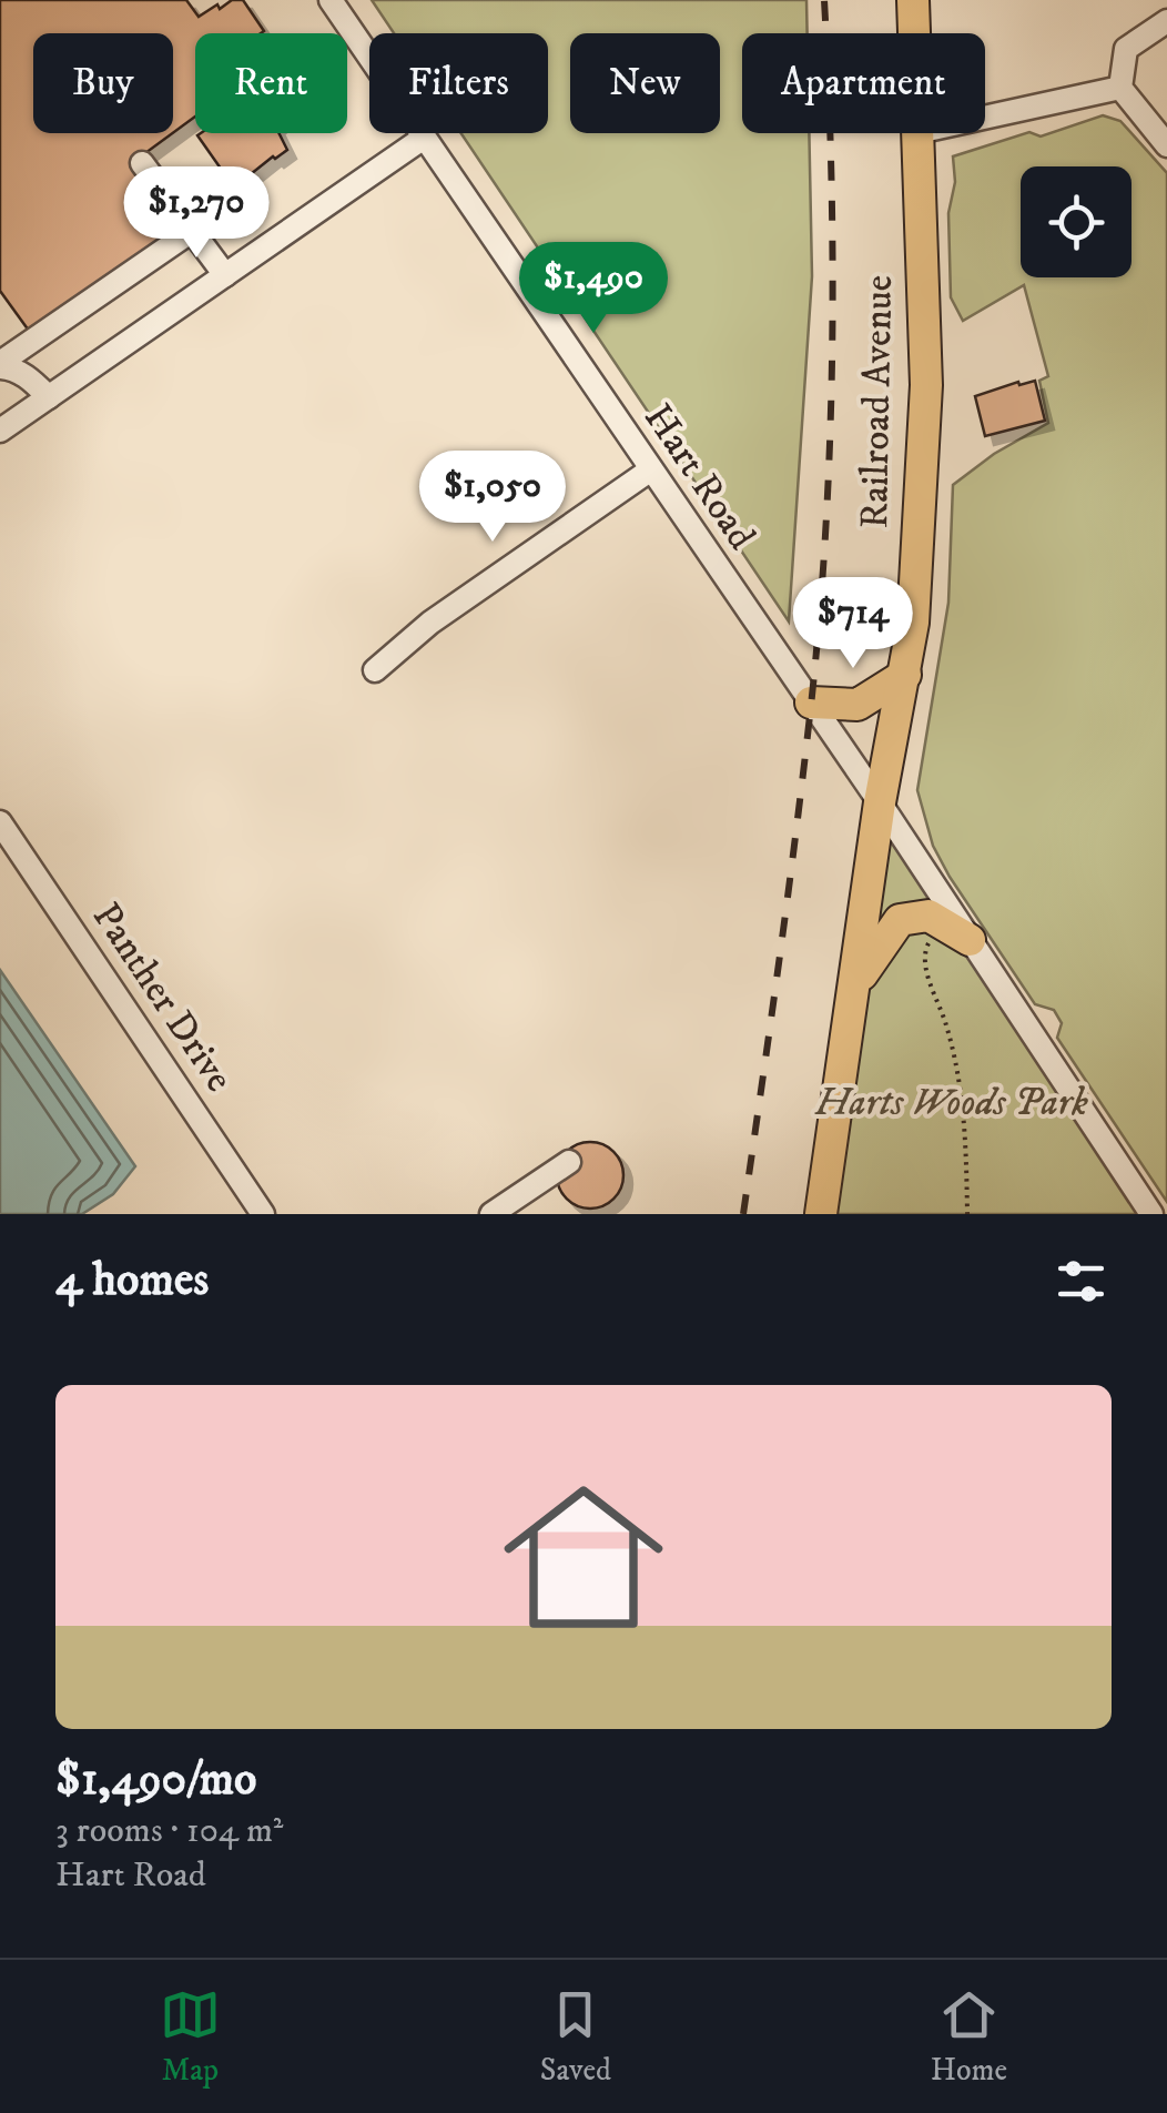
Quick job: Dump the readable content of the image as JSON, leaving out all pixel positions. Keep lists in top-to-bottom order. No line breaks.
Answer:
{"streets":{"main road":["Railroad Avenue"],"street":["Hart Road","Panther Drive"]},"crossings":[["Railroad Avenue","Hart Road"]],"parks":["Harts Woods Park"],"page":{"chip":["Buy","Rent","Filters","New","Apartment"],"price":["$1,270","$1,490","$1,050","$714"],"heading":"4 homes","list":[{"name":"$1,490/mo","note":"3 rooms · 104 m² · Hart Road"}],"tabs":["Map","Saved","Home"]}}
